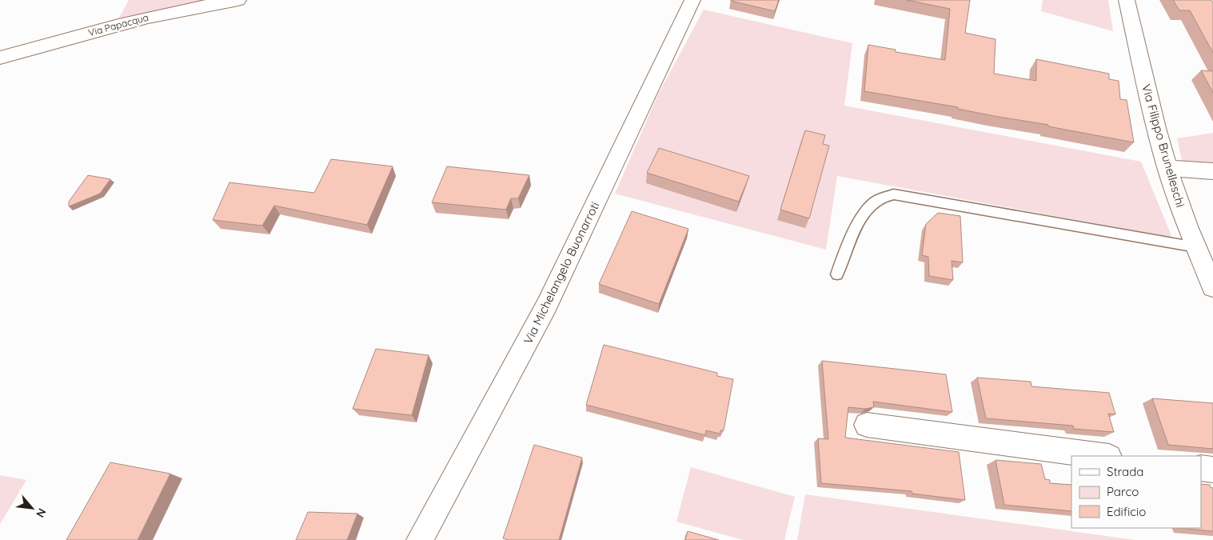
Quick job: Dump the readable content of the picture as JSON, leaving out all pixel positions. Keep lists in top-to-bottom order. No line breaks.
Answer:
{"streets":{"street":["Via Papacqua","Via Filippo Brunelleschi","Via Michelangelo Buonarroti"]},"legend":["Strada","Parco","Edificio"],"north":"bottom right"}
